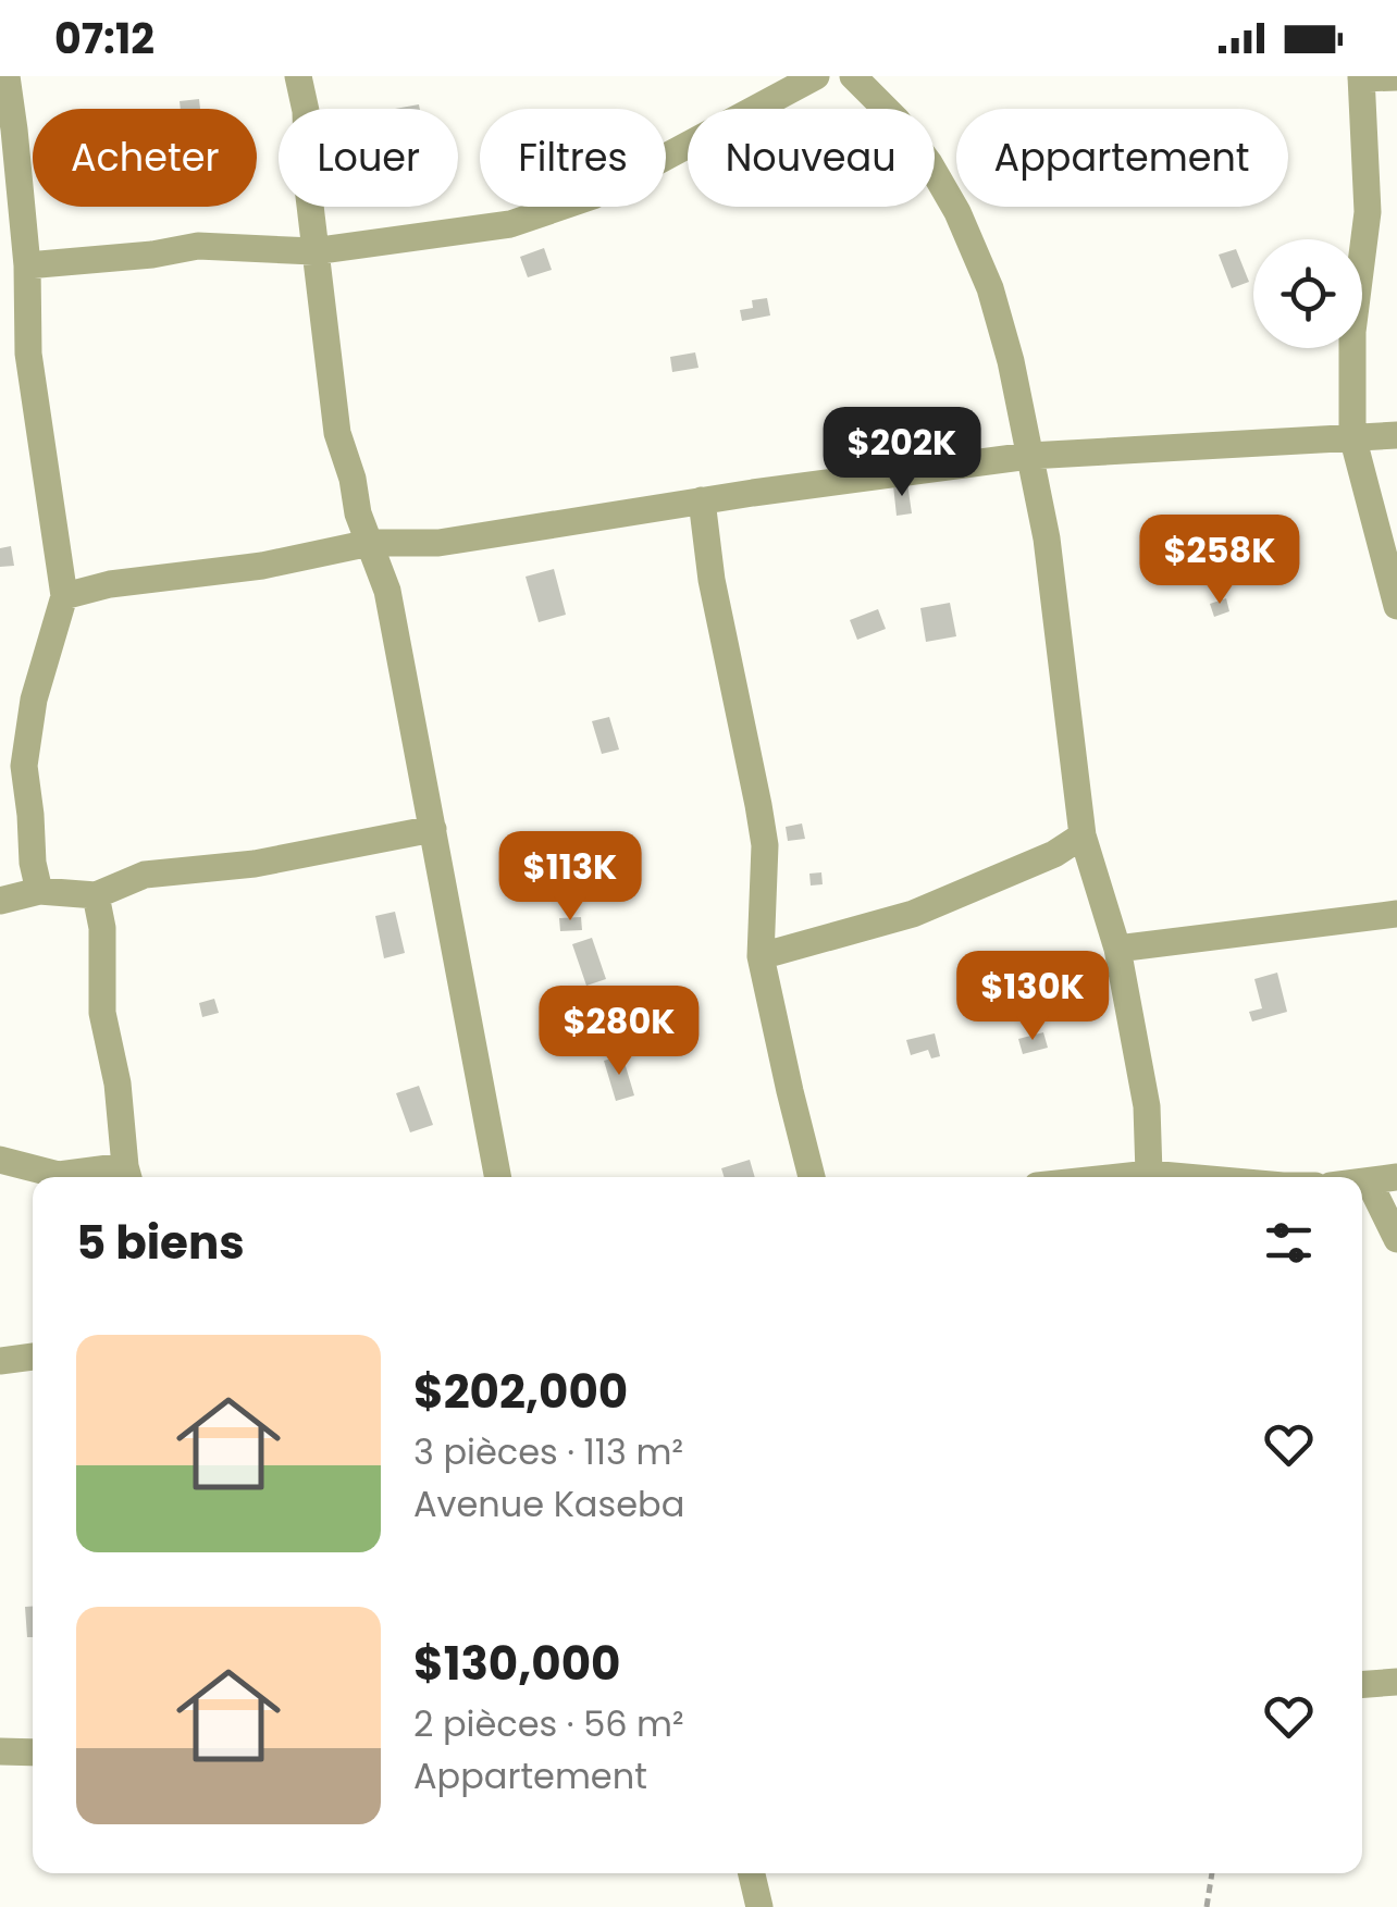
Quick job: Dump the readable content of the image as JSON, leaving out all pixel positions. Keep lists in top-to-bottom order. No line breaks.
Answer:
{"page":{"status":"07:12","chip":["Acheter","Louer","Filtres","Nouveau","Appartement"],"price":["$202K","$258K","$113K","$130K","$280K"],"heading":"5 biens","list":[{"name":"$202,000","note":"3 pièces · 113 m² · Avenue Kaseba"},{"name":"$130,000","note":"2 pièces · 56 m² · Appartement"}]}}
